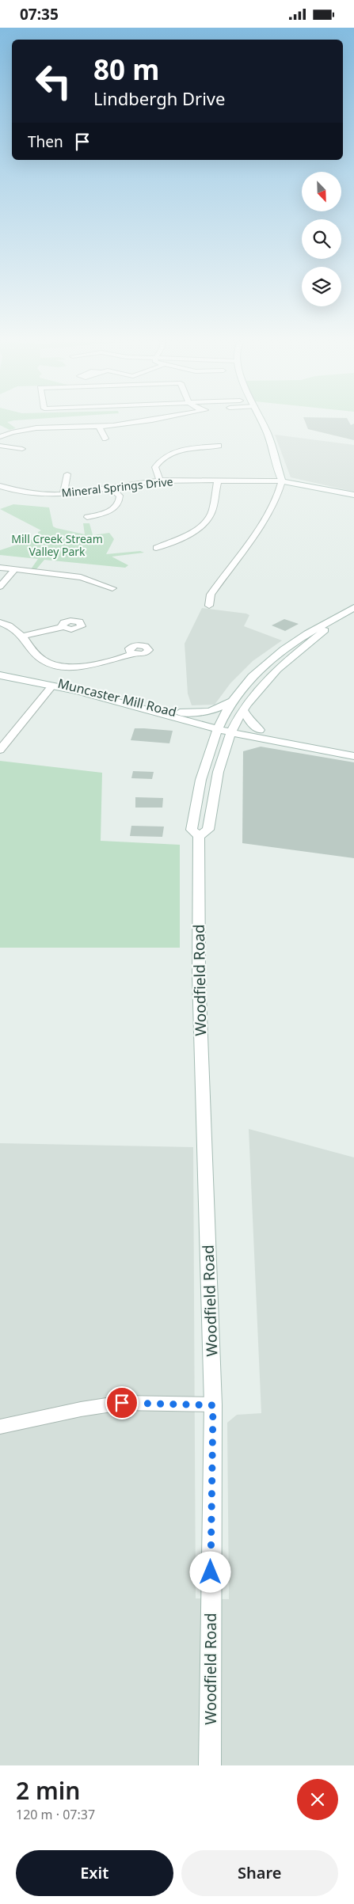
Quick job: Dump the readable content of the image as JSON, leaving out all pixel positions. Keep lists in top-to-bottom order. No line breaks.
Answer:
{"streets":{"main road":["Muncaster Mill Road","Woodfield Road"],"street":["Mineral Springs Drive"]},"crossings":[["Muncaster Mill Road","Woodfield Road"]],"parks":["Mill Creek Stream Valley Park"],"north":"bottom right","page":{"status":"07:35","turn":["80 m","Lindbergh Drive"],"then":"Then","heading":["2 min","120 m · 07:37"],"buttons":["Exit","Share"]}}
